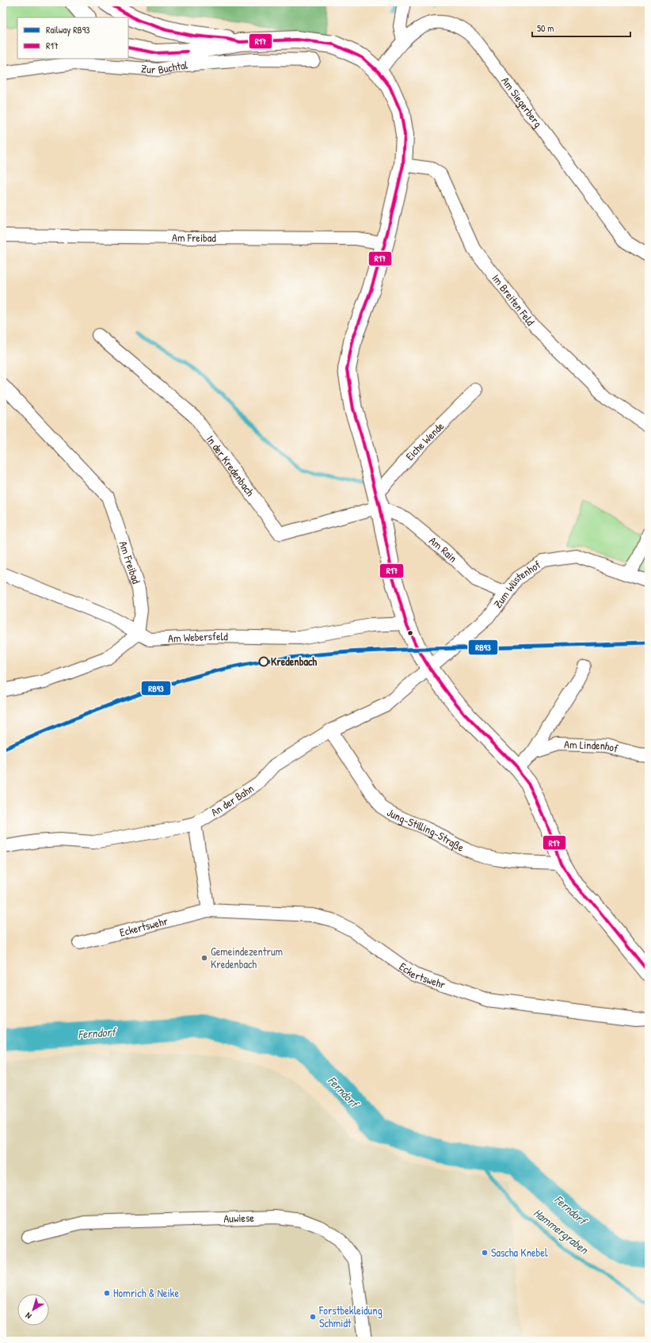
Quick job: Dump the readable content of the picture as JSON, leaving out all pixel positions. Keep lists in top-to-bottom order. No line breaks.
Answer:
{"streets":{"street":["Zur Buchtal","Am Siegerberg","Am Freibad","Im Breiten Feld","Eiche Wende","In der Kredenbach","Am Rain","Zum Wüstenhof","Am Webersfeld","Am Lindenhof","An der Bahn","Jung-Stilling-Straße","Eckertswehr","Auwiese"]},"crossings":[["Am Freibad","Am Webersfeld"],["Eiche Wende","In der Kredenbach"],["Eiche Wende","Am Rain"],["In der Kredenbach","Am Rain"],["Am Rain","Zum Wüstenhof"],["Zum Wüstenhof","An der Bahn"],["An der Bahn","Jung-Stilling-Straße"]],"water":["Ferndorf","Hammergraben"],"places":["Kredenbach","Gemeindezentrum Kredenbach","Sascha Knebel","Homrich & Neike","Forstbekleidung Schmidt"],"lines":["transit line R17","rail line RB93"],"legend":["Railway RB93","R17"],"scale_bar":"50 m","north":"bottom left"}
